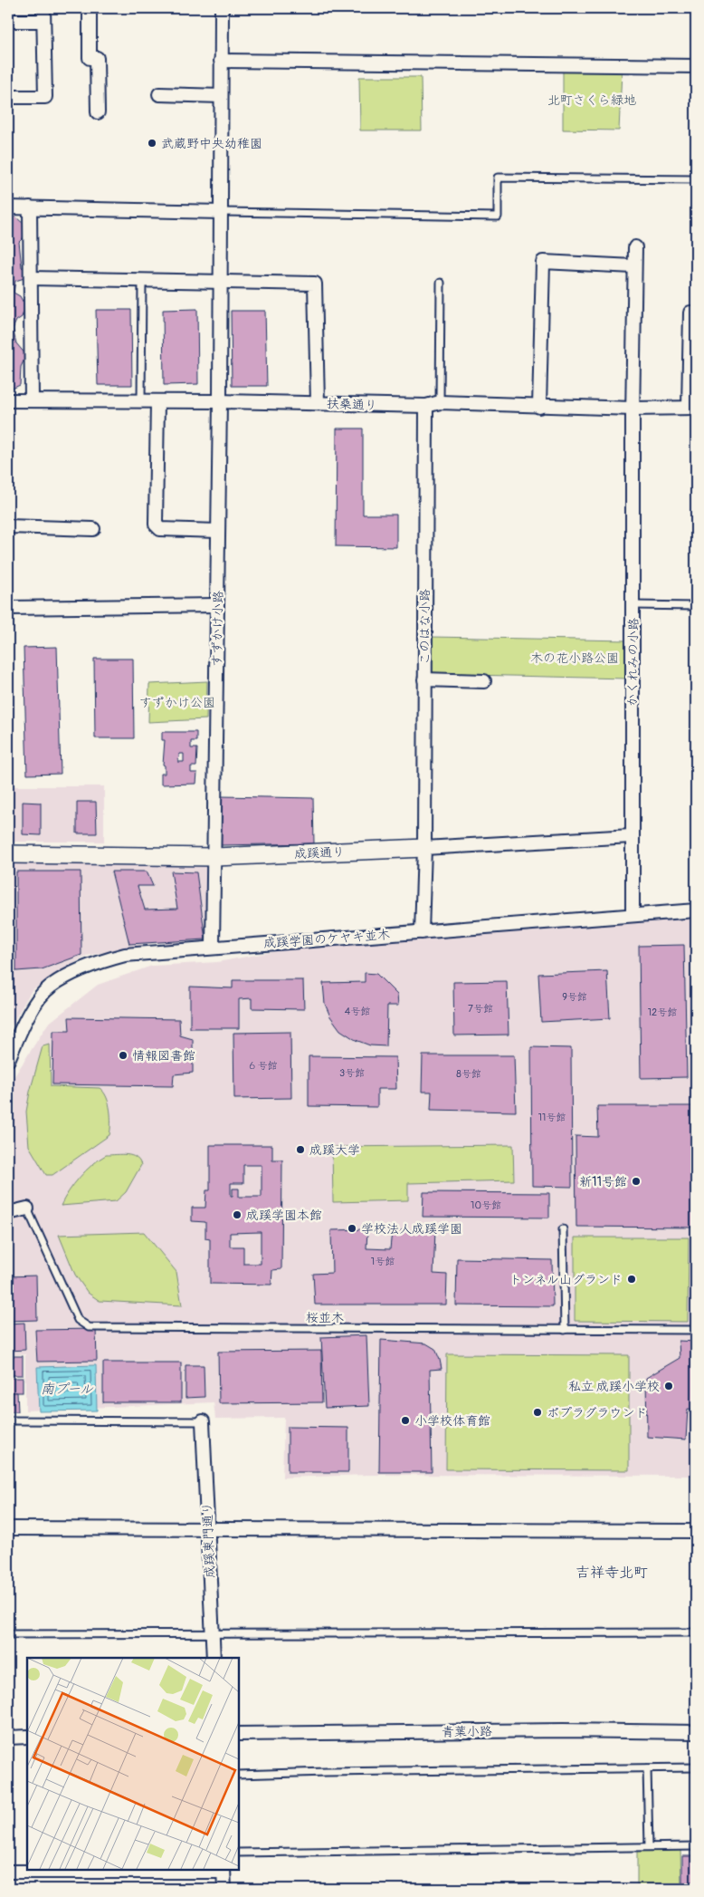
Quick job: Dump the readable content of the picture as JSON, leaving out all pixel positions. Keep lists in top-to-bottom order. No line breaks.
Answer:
{"streets":{"street":["扶桑通り","このはな小路","すずかけ小路","かくれみの小路","成蹊通り","成蹊学園のケヤキ並木","成蹊東門通り","青葉小路"],"lane":["桜並木"]},"crossings":[["扶桑通り","このはな小路"],["扶桑通り","すずかけ小路"],["扶桑通り","かくれみの小路"],["このはな小路","成蹊通り"],["このはな小路","成蹊学園のケヤキ並木"],["すずかけ小路","成蹊通り"],["すずかけ小路","成蹊学園のケヤキ並木"],["かくれみの小路","成蹊学園のケヤキ並木"]],"districts":["吉祥寺北町"],"water":["南プール"],"parks":["北町さくら緑地","木の花小路公園","すずかけ公園"],"places":["武蔵野中央幼稚園","情報図書館","成蹊大学","新11号館","成蹊学園本館","学校法人成蹊学園","トンネル山グランド","私立 成蹊小学校","ポプラグラウンド","小学校体育館"],"house_numbers":["9号館","7号館","4号館","12号館","６号館","3号館","8号館","11号館","10号館","1号館"]}
